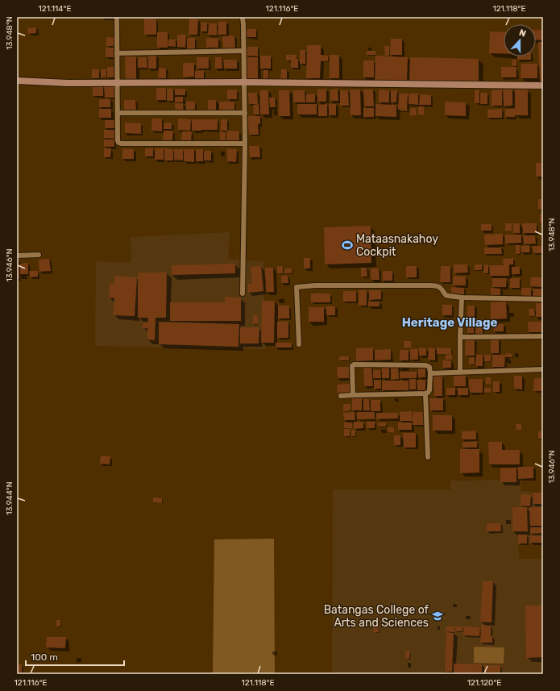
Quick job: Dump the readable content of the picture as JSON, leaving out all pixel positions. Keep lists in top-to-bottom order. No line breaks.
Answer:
{"districts":["Heritage Village"],"places":{"sports":["Mataasnakahoy Cockpit"],"school or university":["Batangas College of Arts and Sciences"]},"scale_bar":"100 m","north":"top","coordinates":["121.114°E","121.116°E","121.118°E","13.948°N","13.946°N","13.944°N","121.120°E"]}
